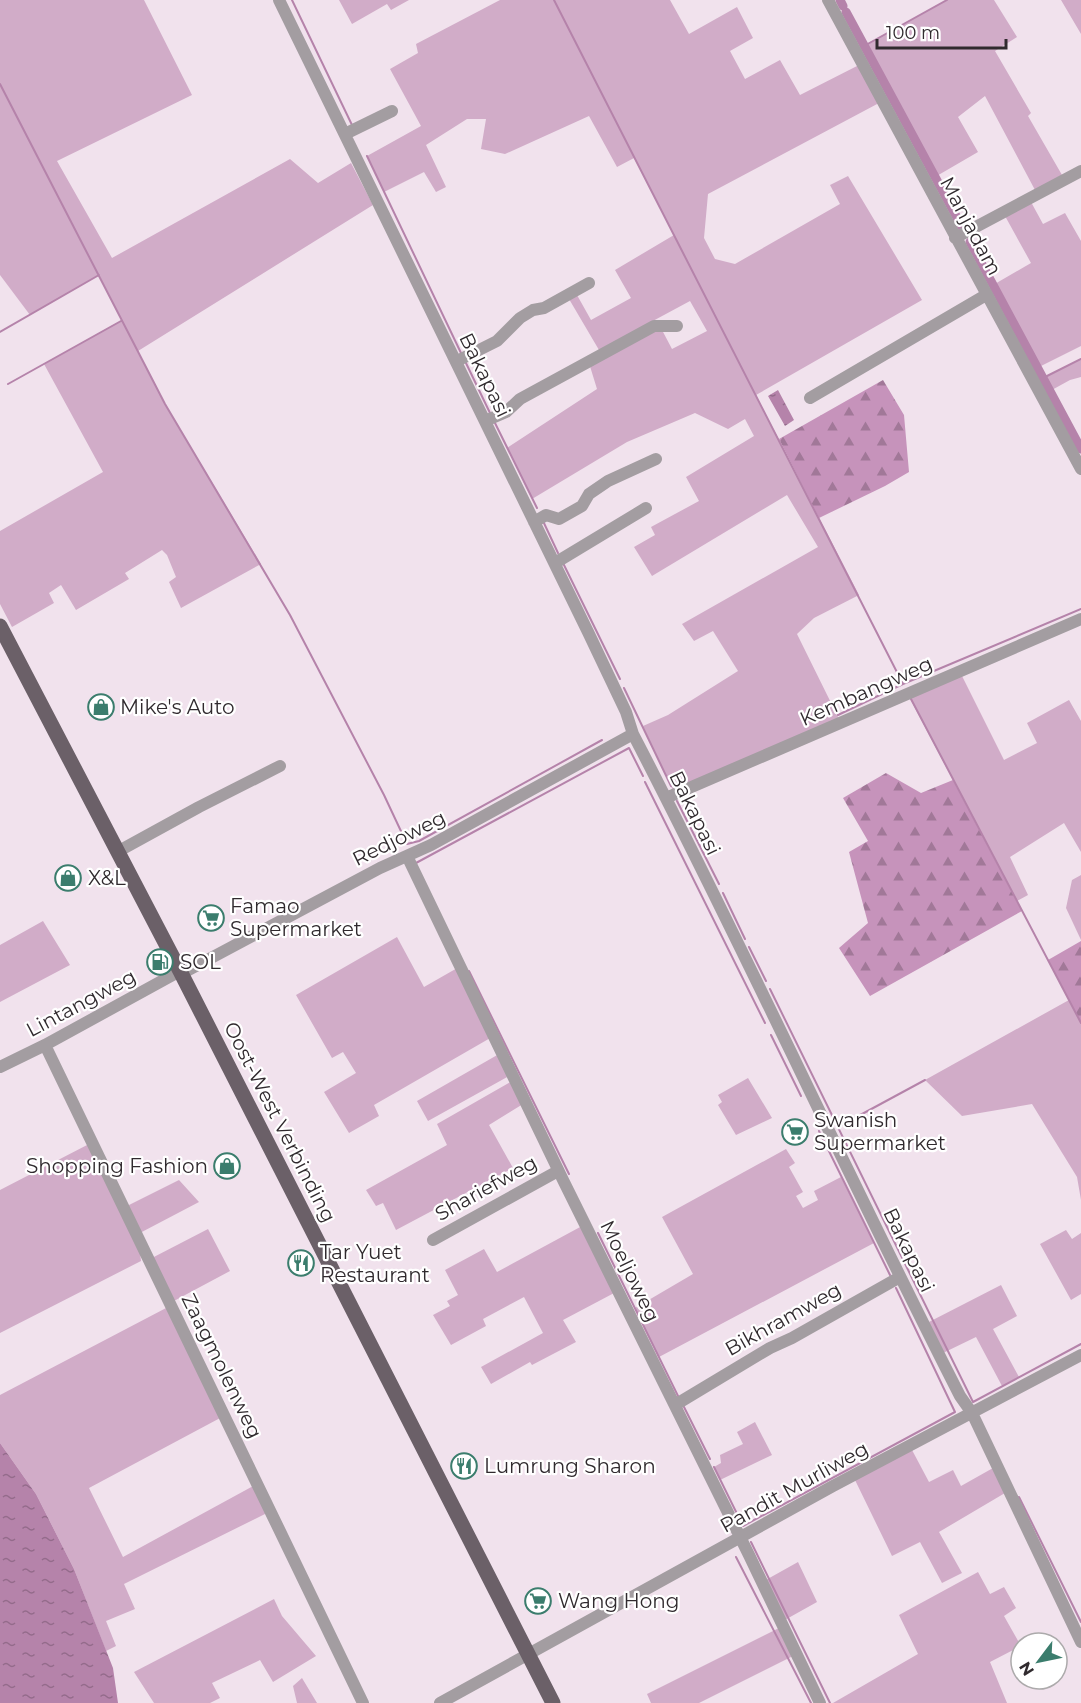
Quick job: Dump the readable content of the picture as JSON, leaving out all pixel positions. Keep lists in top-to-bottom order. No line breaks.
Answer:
{"streets":{"main road":["Oost-West Verbinding"],"street":["Manjadam","Bakapasi","Kembangweg","Redjoweg","Lintangweg","Shariefweg","Moeljoweg","Bikhramweg","Zaagmolenweg","Pandit Murliweg"]},"crossings":[["Bakapasi","Kembangweg"],["Bakapasi","Redjoweg"],["Bakapasi","Bikhramweg"],["Bakapasi","Pandit Murliweg"],["Redjoweg","Lintangweg"],["Redjoweg","Oost-West Verbinding"],["Redjoweg","Moeljoweg"],["Lintangweg","Oost-West Verbinding"],["Lintangweg","Zaagmolenweg"],["Oost-West Verbinding","Pandit Murliweg"],["Shariefweg","Moeljoweg"],["Moeljoweg","Bikhramweg"],["Moeljoweg","Pandit Murliweg"]],"places":{"shop":["Mike's Auto","X&L","Shopping Fashion"],"supermarket":["Famao Supermarket","Swanish Supermarket","Wang Hong"],"fuel station":["SOL"],"restaurant":["Tar Yuet Restaurant","Lumrung Sharon"]},"scale_bar":"100 m","north":"bottom left"}
